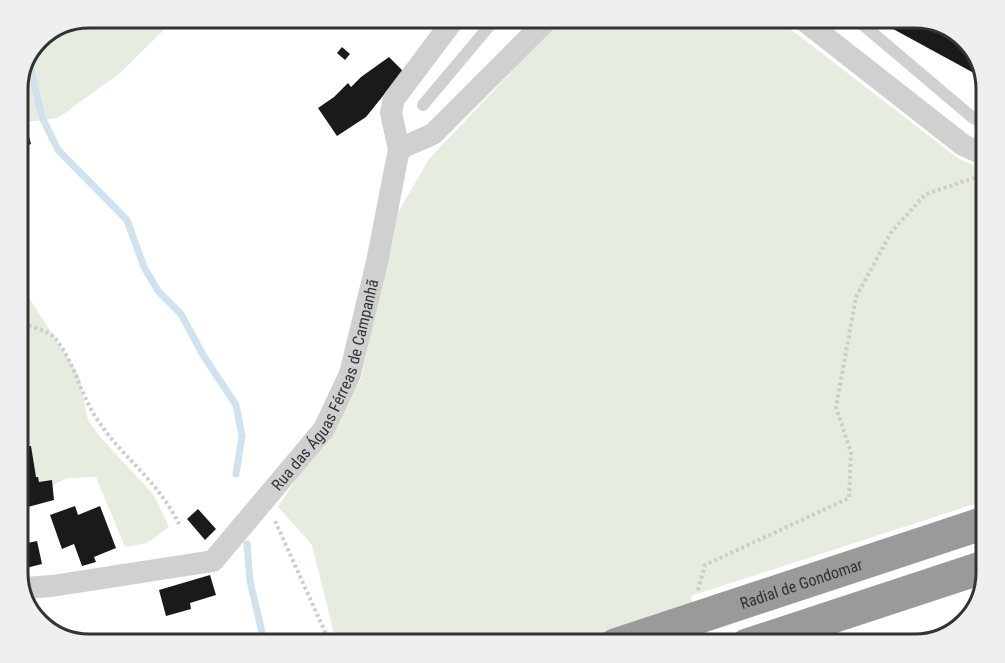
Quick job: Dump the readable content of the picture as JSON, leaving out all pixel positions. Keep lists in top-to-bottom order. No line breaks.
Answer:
{"streets":{"highway":["Radial de Gondomar"],"street":["Rua das Águas Férreas de Campanhã"]}}
